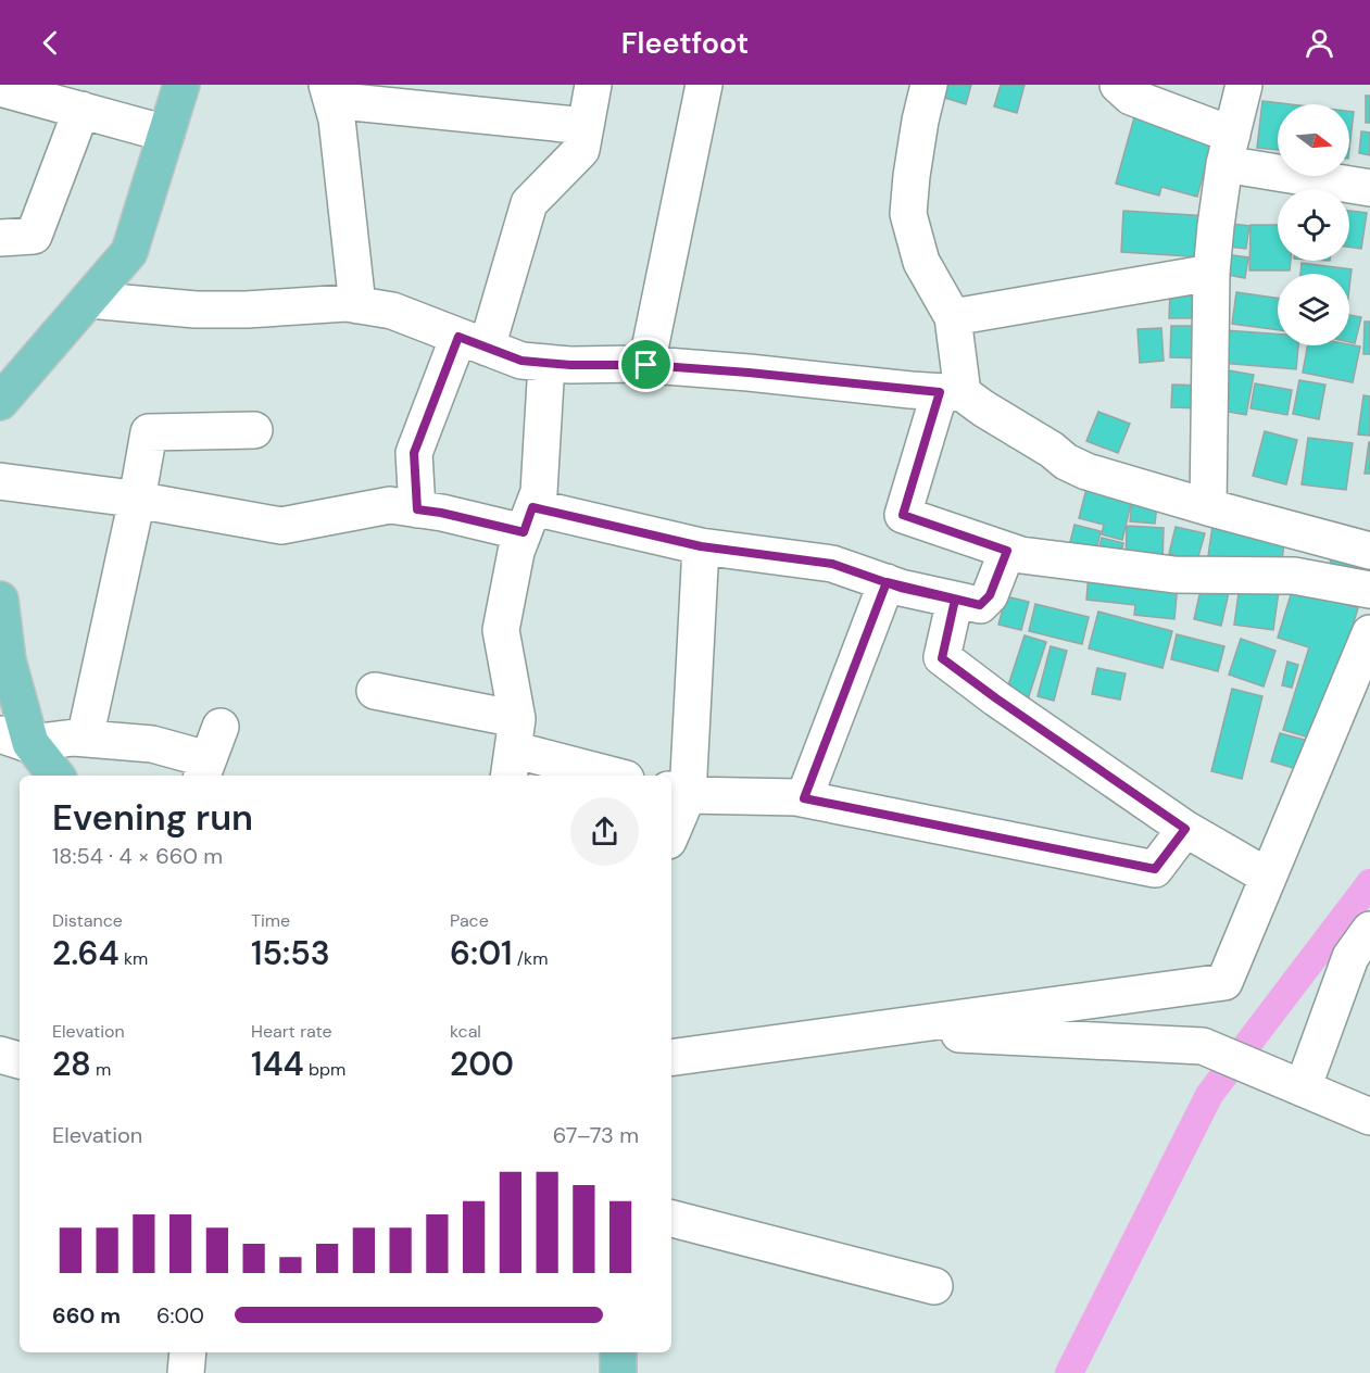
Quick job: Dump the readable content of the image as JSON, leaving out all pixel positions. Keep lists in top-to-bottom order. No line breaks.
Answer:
{"north":"right","page":{"header":"Fleetfoot","heading":["Evening run","18:54 · 4 × 660 m"],"stats":[["Distance","2.64 km"],["Time","15:53"],["Pace","6:01 /km"],["Elevation","28 m"],["Heart rate","144 bpm"],["kcal","200"]],"chart":["Elevation","67–73 m"],"list":[{"name":"660 m","note":"6:00"}]}}
